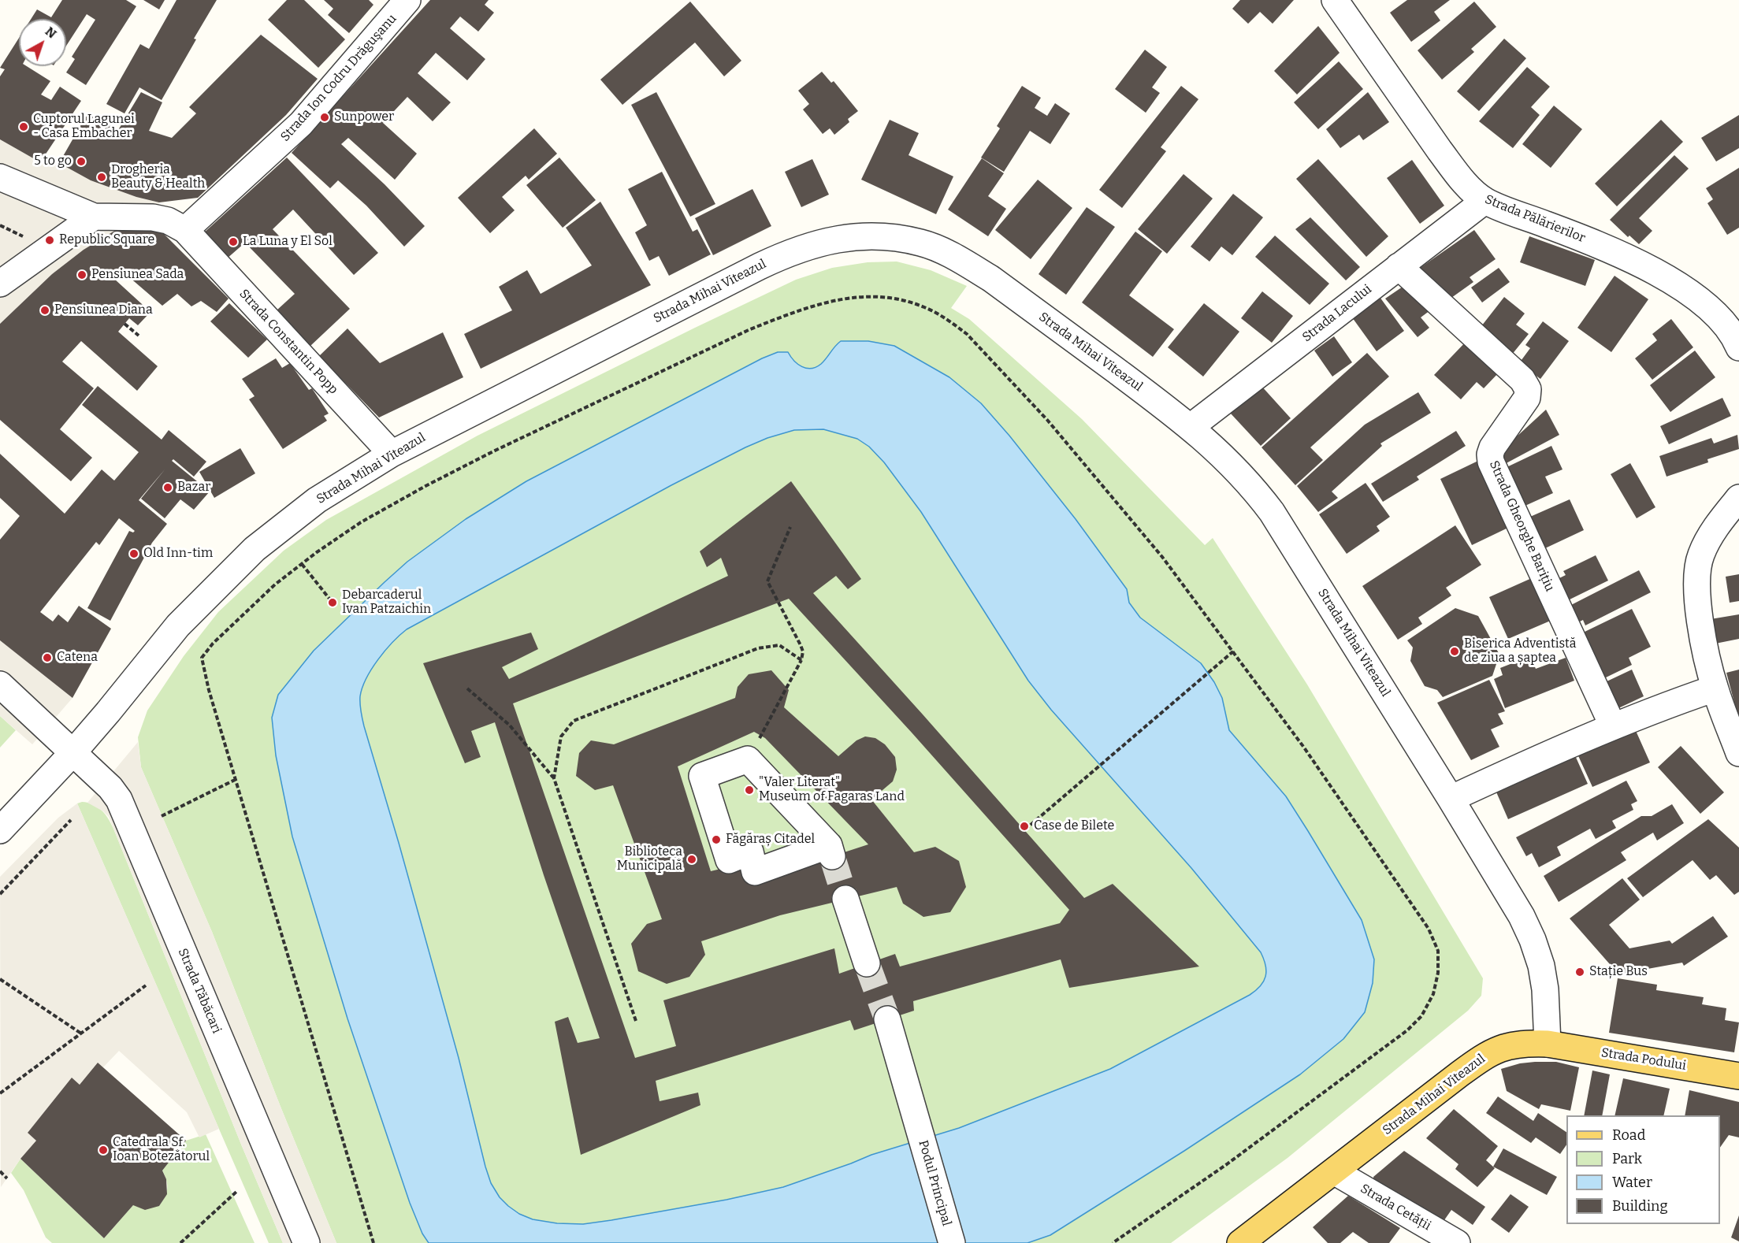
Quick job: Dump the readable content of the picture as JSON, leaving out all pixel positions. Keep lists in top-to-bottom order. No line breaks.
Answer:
{"streets":{"main road":["Strada Mihai Viteazul","Strada Podului"],"street":["Strada Ion Codru Drăguşanu","Strada Pălărierilor","Strada Lacului","Strada Constantin Popp","Strada Gheorghe Barițiu","Strada Tăbăcari","Podul Principal","Strada Cetății"]},"crossings":[["Strada Ion Codru Drăguşanu","Strada Constantin Popp"],["Strada Pălărierilor","Strada Lacului"],["Strada Mihai Viteazul","Strada Lacului"],["Strada Mihai Viteazul","Strada Constantin Popp"],["Strada Mihai Viteazul","Strada Tăbăcari"],["Strada Mihai Viteazul","Strada Podului"],["Strada Mihai Viteazul","Strada Cetății"],["Strada Lacului","Strada Gheorghe Barițiu"]],"places":["Sunpower","Cuptorul Lagunei - Casa Embacher","5 to go","Drogheria Beauty & Health","Republic Square","La Luna y El Sol","Pensiunea Sada","Pensiunea Diana","Bazar","Old Inn-tim","Debarcaderul Ivan Patzaichin","Biserica Adventistă de ziua a șaptea","Catena","\"Valer Literat\" Museum of Fagaras Land","Case de Bilete","Făgăraș Citadel","Biblioteca Municipală","Stație Bus","Catedrala Sf. Ioan Botezătorul"],"legend":["Road","Park","Water","Building"],"north":"top right"}
